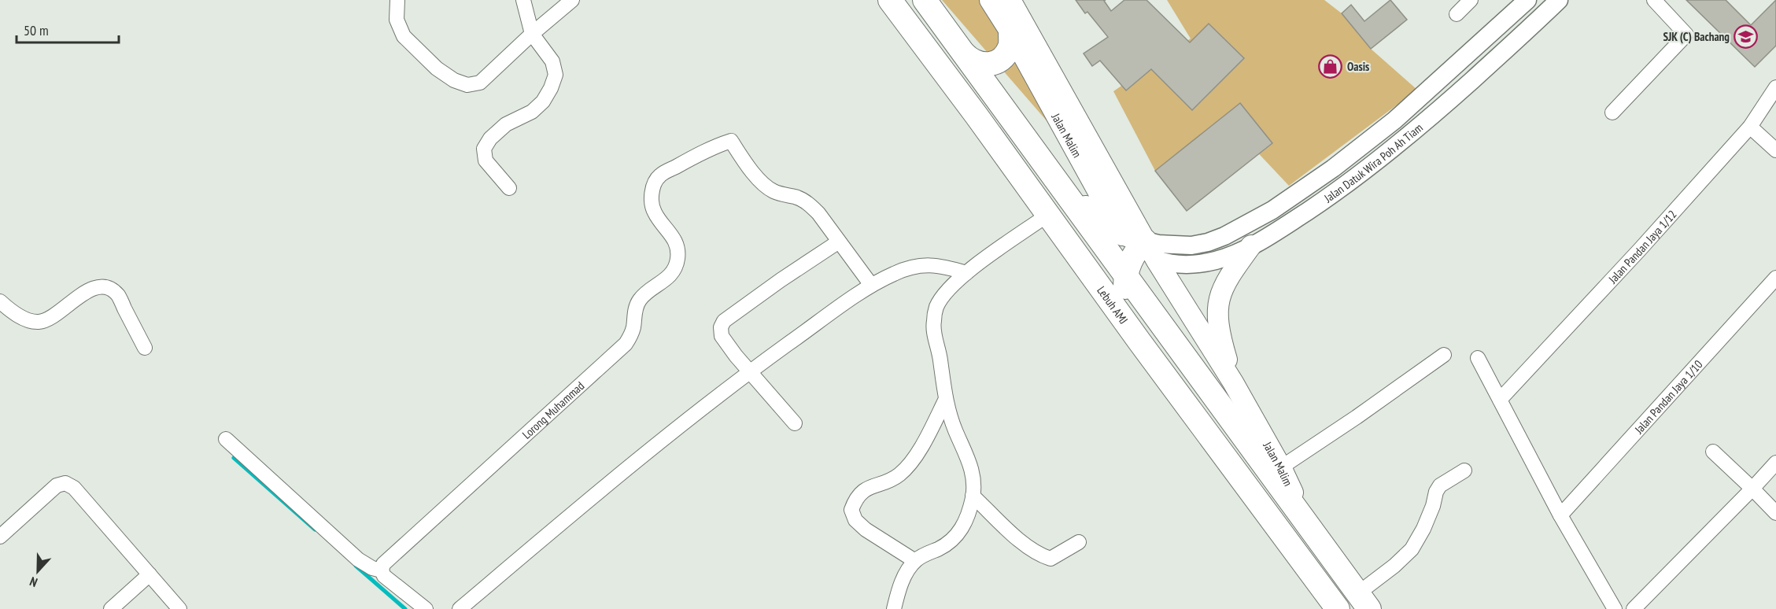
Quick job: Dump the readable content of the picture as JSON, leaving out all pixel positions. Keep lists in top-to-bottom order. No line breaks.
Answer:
{"streets":{"highway":["Lebuh AMJ"],"main road":["Jalan Malim"],"street":["Jalan Datuk Wira Poh Ah Tiam","Jalan Pandan Jaya 1/12","Jalan Pandan Jaya 1/10","Lorong Muhammad"]},"crossings":[["Jalan Malim","Jalan Datuk Wira Poh Ah Tiam"]],"places":{"school or university":["SJK (C) Bachang"],"shop":["Oasis"]},"scale_bar":"50 m","north":"bottom"}
